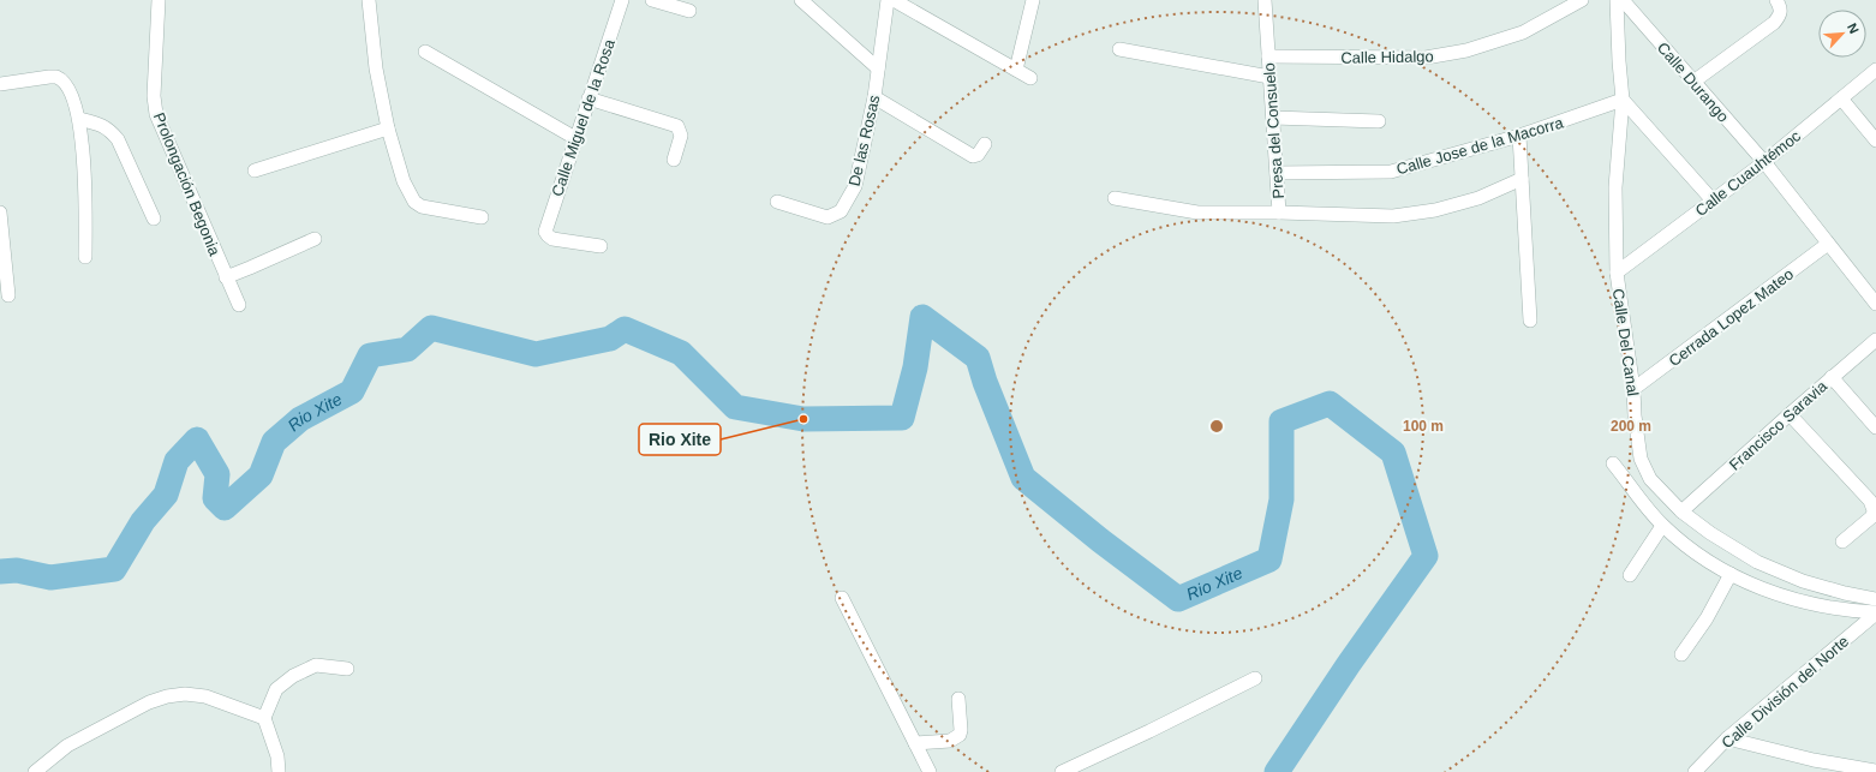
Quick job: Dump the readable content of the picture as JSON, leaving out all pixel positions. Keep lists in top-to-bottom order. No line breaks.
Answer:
{"streets":{"street":["Calle Hidalgo","Calle Durango","Calle Miguel de la Rosa","Presa del Consuelo","De las Rosas","Calle Jose de la Macorra","Calle Cuauhtémoc","Prolongación Begonia","Cerrada Lopez Mateo","Calle Del Canal","Francisco Saravia","Calle División del Norte"]},"crossings":[["Calle Hidalgo","Presa del Consuelo"],["Calle Durango","Calle Cuauhtémoc"],["Calle Durango","Cerrada Lopez Mateo"],["Calle Durango","Calle Del Canal"],["Presa del Consuelo","Calle Jose de la Macorra"],["Calle Jose de la Macorra","Calle Del Canal"],["Calle Cuauhtémoc","Calle Del Canal"],["Cerrada Lopez Mateo","Calle Del Canal"],["Calle Del Canal","Francisco Saravia"]],"water":["Rio Xite"],"places":["Rio Xite"],"north":"top right","rings":["100 m","200 m"]}
